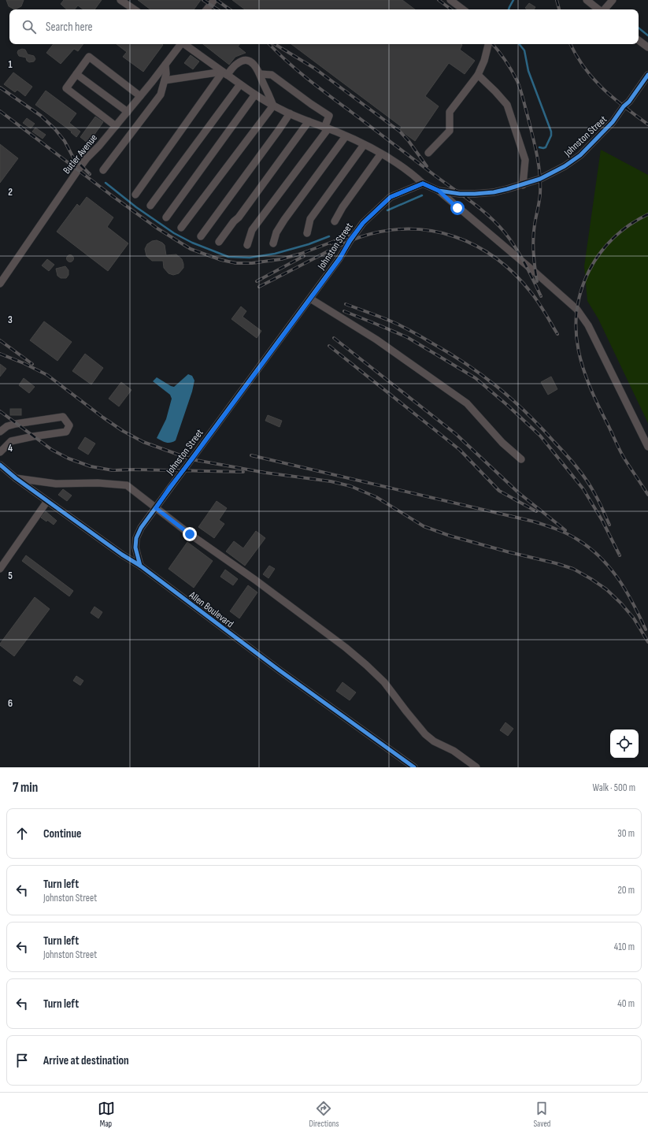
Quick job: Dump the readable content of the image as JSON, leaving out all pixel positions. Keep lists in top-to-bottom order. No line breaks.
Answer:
{"streets":{"street":["Johnston Street","Butler Avenue","Allen Boulevard"]},"crossings":[["Johnston Street","Allen Boulevard"]],"page":{"search":"Search here","heading":["7 min","Walk · 500 m"],"list":[["Continue","30 m"],["Turn left","Johnston Street","20 m"],["Turn left","Johnston Street","410 m"],["Turn left","40 m"],"Arrive at destination"],"nav":["Map","Directions","Saved"]},"grid":{"rows":["1","2","3","4","5","6"]}}
